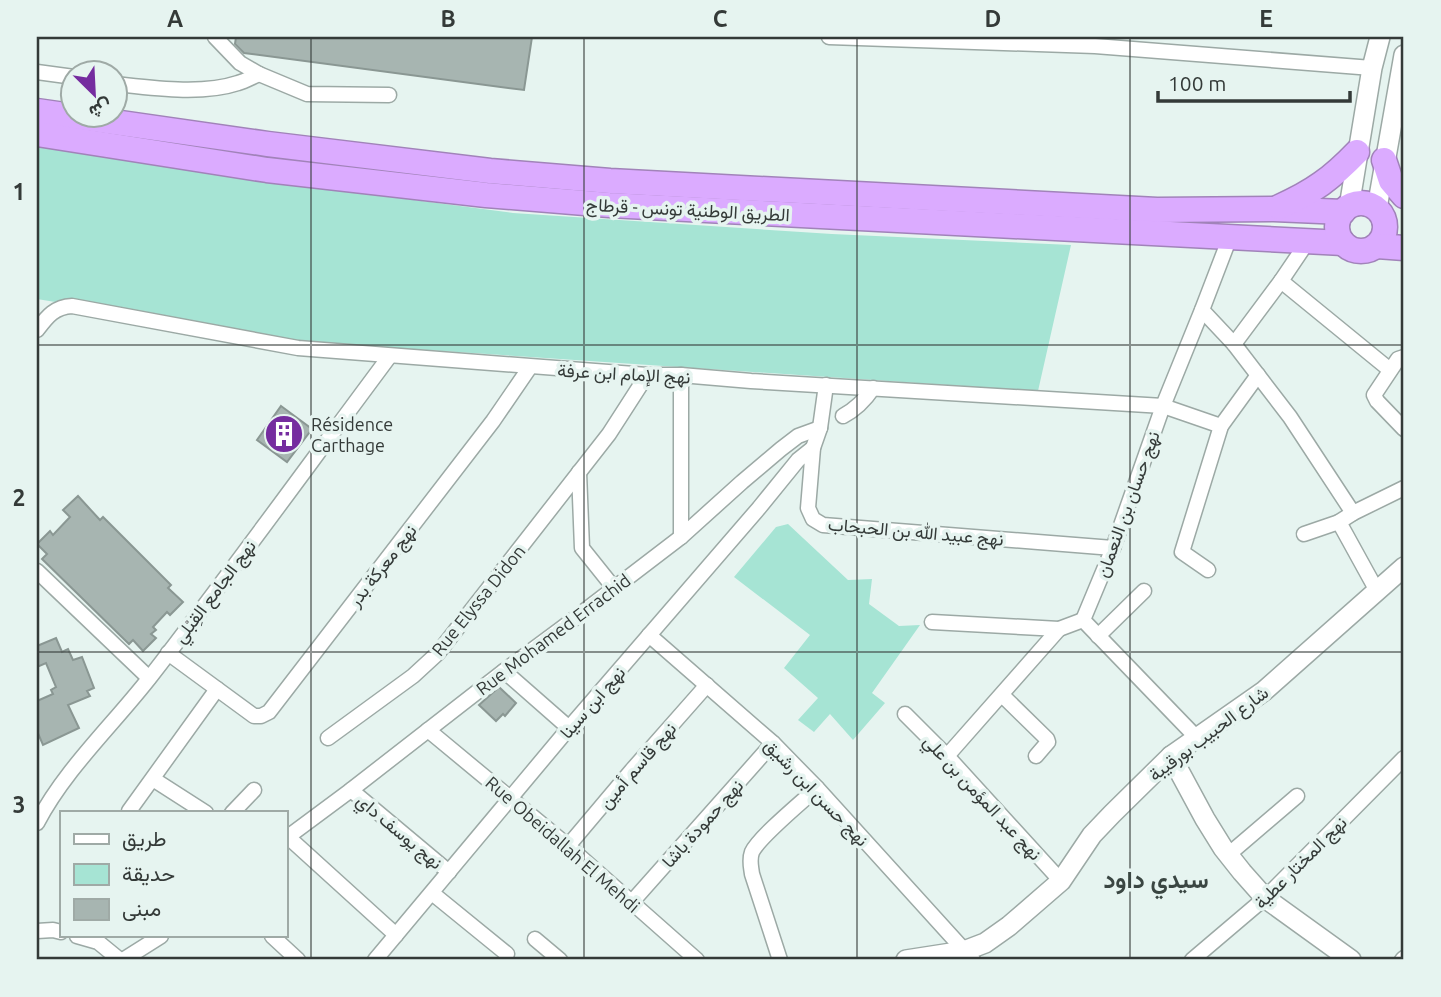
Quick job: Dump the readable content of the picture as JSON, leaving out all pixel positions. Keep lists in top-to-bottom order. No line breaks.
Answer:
{"streets":{"highway":["الطريق الوطنية تونس - قرطاج"],"street":["نهج الإمام ابن عرفة","نهج حسان بن النعمان","نهج عبيد الله بن الحبحاب","نهج معركة بدر","نهج الجامع القِبْلي","Rue Elyssa Didon","Rue Mohamed Errachid","نهج ابن سينا","شارع الحبيب بورقيبة","نهج قاسم أمين","نهج حسن ابن رشيق","نهج عبد المؤمن بن علي","نهج حمودة باشا","نهج يوسف داي","Rue Obeidallah El Mehdi","نهج المختار عطية"]},"crossings":[["الطريق الوطنية تونس - قرطاج","نهج حسان بن النعمان"],["نهج الإمام ابن عرفة","نهج حسان بن النعمان"],["نهج الإمام ابن عرفة","نهج عبيد الله بن الحبحاب"],["نهج الإمام ابن عرفة","نهج معركة بدر"],["نهج الإمام ابن عرفة","نهج الجامع القِبْلي"],["نهج الإمام ابن عرفة","Rue Elyssa Didon"],["نهج حسان بن النعمان","نهج عبيد الله بن الحبحاب"],["نهج عبيد الله بن الحبحاب","Rue Mohamed Errachid"],["نهج عبيد الله بن الحبحاب","نهج ابن سينا"],["نهج معركة بدر","نهج الجامع القِبْلي"],["Rue Mohamed Errachid","نهج يوسف داي"],["Rue Mohamed Errachid","Rue Obeidallah El Mehdi"],["نهج ابن سينا","نهج حسن ابن رشيق"],["نهج ابن سينا","نهج يوسف داي"],["نهج ابن سينا","Rue Obeidallah El Mehdi"],["شارع الحبيب بورقيبة","نهج حسن ابن رشيق"],["شارع الحبيب بورقيبة","نهج عبد المؤمن بن علي"],["نهج قاسم أمين","نهج حسن ابن رشيق"],["نهج قاسم أمين","Rue Obeidallah El Mehdi"],["نهج حسن ابن رشيق","نهج حمودة باشا"],["نهج حمودة باشا","Rue Obeidallah El Mehdi"]],"districts":["سيدي داود"],"places":{"building":["Résidence Carthage"]},"legend":["طريق","حديقة","مبنى"],"scale_bar":"100 m","north":"bottom right","grid":{"columns":["A","B","C","D","E"],"rows":["1","2","3"]}}
